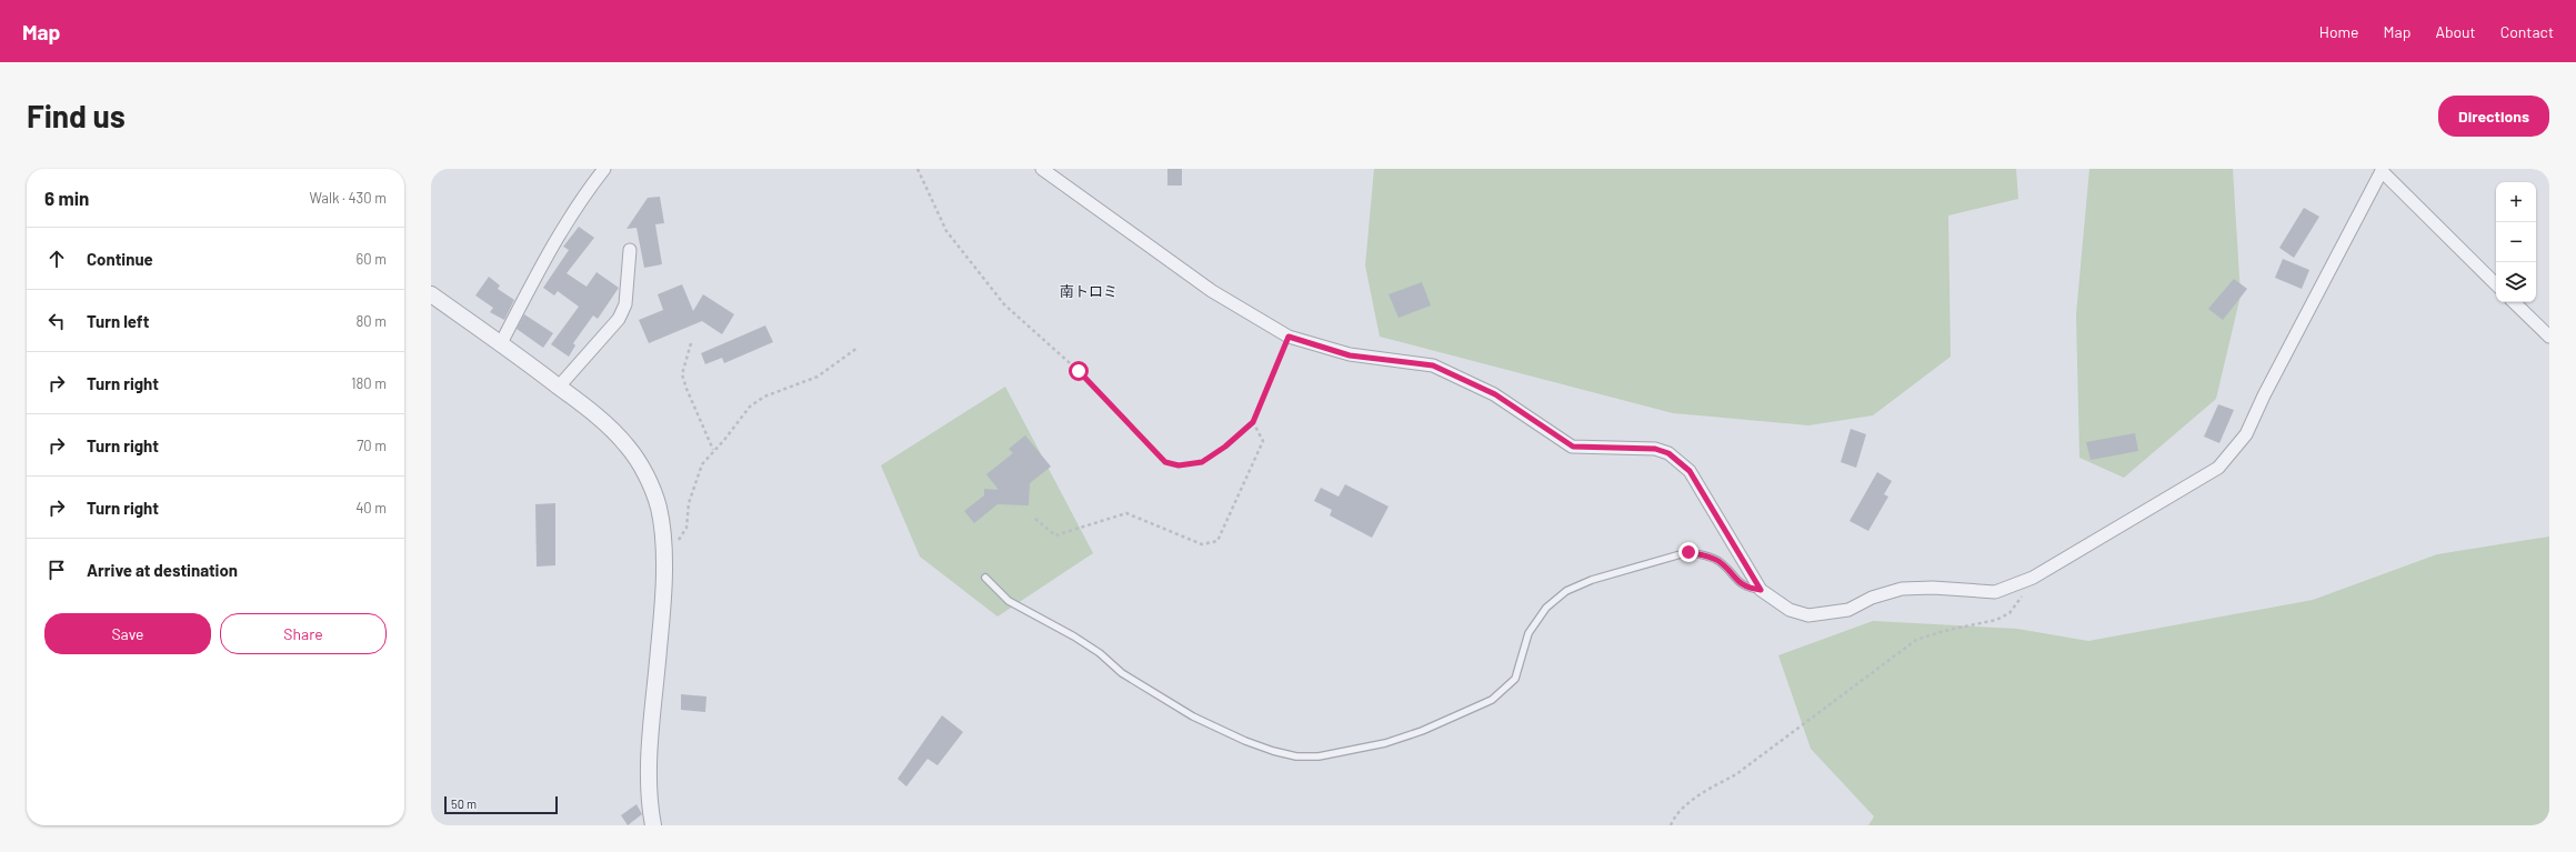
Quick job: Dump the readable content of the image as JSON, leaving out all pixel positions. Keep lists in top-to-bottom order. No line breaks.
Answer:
{"districts":["南トロミ"],"scale_bar":"50 m","page":{"header":"Map","nav":["Home","Map","About","Contact"],"buttons":["Directions",["Save","Share"]],"title":"Find us","heading":["6 min","Walk · 430 m"],"map_buttons":["+","−"],"list":[["Continue","60 m"],["Turn left","80 m"],["Turn right","180 m"],["Turn right","70 m"],["Turn right","40 m"],"Arrive at destination"],"scale":"50 m"}}
